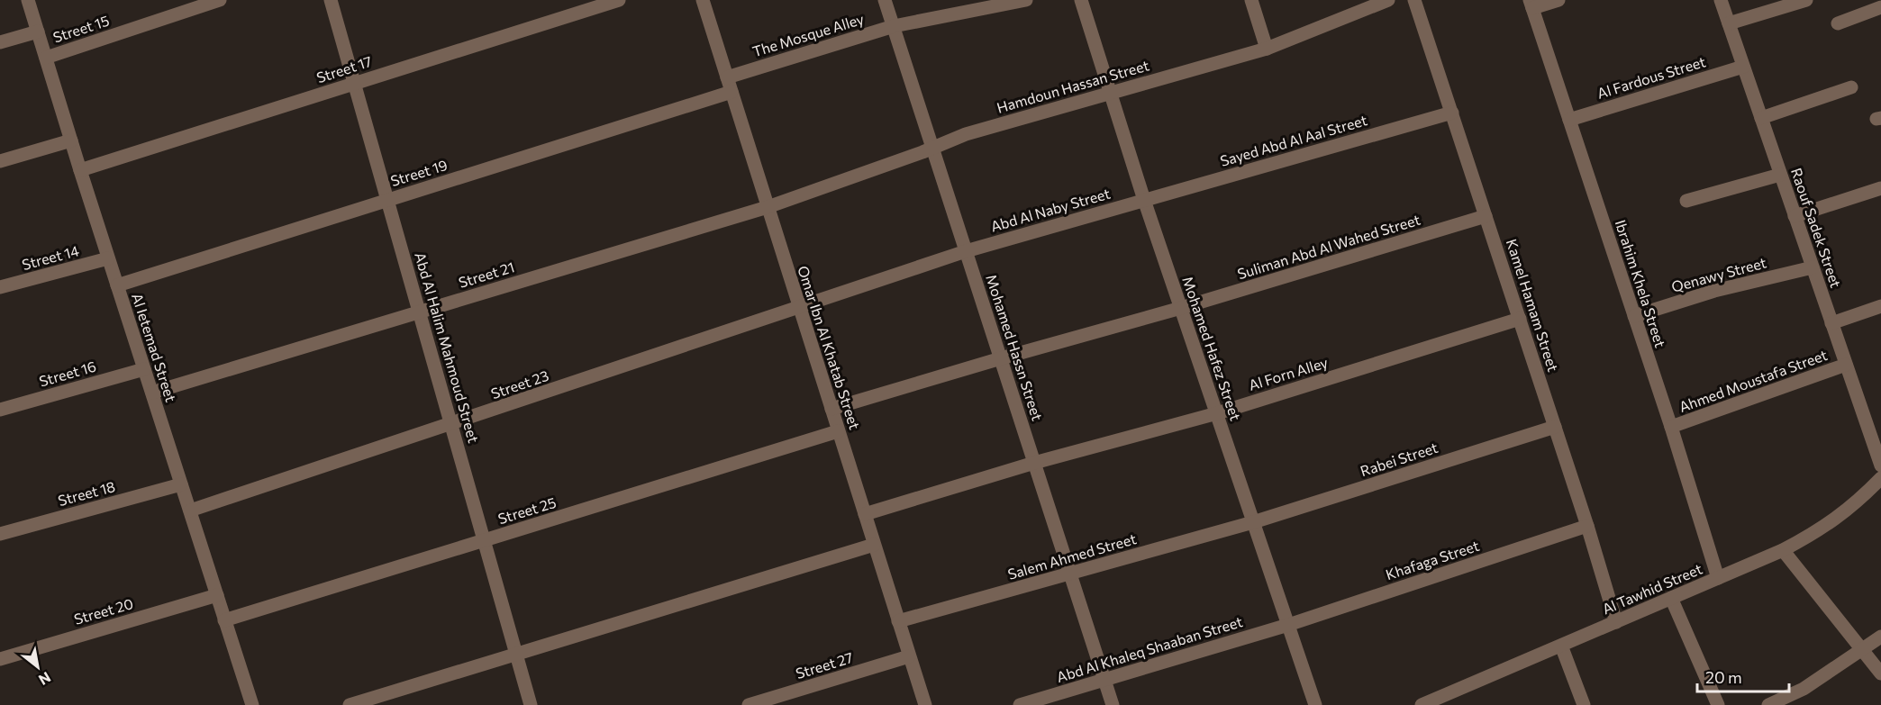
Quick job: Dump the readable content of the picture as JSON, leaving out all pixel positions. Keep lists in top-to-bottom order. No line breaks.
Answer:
{"streets":{"street":["Street 15","The Mosque Alley","Street 17","Al Fardous Street","Hamdoun Hassan Street","Sayed Abd Al Aal Street","Street 19","Abd Al Naby Street","Raouf Sadek Street","Suliman Abd Al Wahed Street","Street 14","Street 21","Qenawy Street","Ibrahim Khela Street","Kamel Hamam Street","Al Ietemad Street","Abd Al Halim Mahmoud Street","Omar Ibn Al Khatab Street","Mohamed Hassn Street","Mohamed Hafez Street","Street 16","Al Forn Alley","Ahmed Moustafa Street","Street 23","Rabei Street","Street 18","Street 25","Salem Ahmed Street","Khafaga Street","Al Tawhid Street","Street 20","Abd Al Khaleq Shaaban Street","Street 27"]},"crossings":[["Street 15","Al Ietemad Street"],["The Mosque Alley","Omar Ibn Al Khatab Street"],["The Mosque Alley","Mohamed Hassn Street"],["Street 17","Al Ietemad Street"],["Street 17","Abd Al Halim Mahmoud Street"],["Al Fardous Street","Raouf Sadek Street"],["Al Fardous Street","Ibrahim Khela Street"],["Hamdoun Hassan Street","Street 21"],["Hamdoun Hassan Street","Omar Ibn Al Khatab Street"],["Hamdoun Hassan Street","Mohamed Hassn Street"],["Hamdoun Hassan Street","Mohamed Hafez Street"],["Sayed Abd Al Aal Street","Abd Al Naby Street"],["Sayed Abd Al Aal Street","Kamel Hamam Street"],["Sayed Abd Al Aal Street","Mohamed Hafez Street"],["Street 19","Al Ietemad Street"],["Street 19","Abd Al Halim Mahmoud Street"],["Street 19","Omar Ibn Al Khatab Street"],["Abd Al Naby Street","Omar Ibn Al Khatab Street"],["Abd Al Naby Street","Mohamed Hassn Street"],["Abd Al Naby Street","Mohamed Hafez Street"],["Abd Al Naby Street","Street 23"],["Raouf Sadek Street","Qenawy Street"],["Raouf Sadek Street","Ahmed Moustafa Street"],["Suliman Abd Al Wahed Street","Kamel Hamam Street"],["Suliman Abd Al Wahed Street","Omar Ibn Al Khatab Street"],["Suliman Abd Al Wahed Street","Mohamed Hassn Street"],["Suliman Abd Al Wahed Street","Mohamed Hafez Street"],["Street 14","Al Ietemad Street"],["Street 21","Al Ietemad Street"],["Street 21","Abd Al Halim Mahmoud Street"],["Street 21","Omar Ibn Al Khatab Street"],["Qenawy Street","Ibrahim Khela Street"],["Ibrahim Khela Street","Ahmed Moustafa Street"],["Ibrahim Khela Street","Al Tawhid Street"],["Kamel Hamam Street","Al Forn Alley"],["Kamel Hamam Street","Rabei Street"],["Kamel Hamam Street","Khafaga Street"],["Kamel Hamam Street","Al Tawhid Street"],["Al Ietemad Street","Street 16"],["Al Ietemad Street","Street 23"],["Al Ietemad Street","Street 18"],["Al Ietemad Street","Street 25"],["Al Ietemad Street","Street 20"],["Abd Al Halim Mahmoud Street","Street 23"],["Abd Al Halim Mahmoud Street","Street 25"],["Omar Ibn Al Khatab Street","Al Forn Alley"],["Omar Ibn Al Khatab Street","Street 23"],["Omar Ibn Al Khatab Street","Street 25"],["Omar Ibn Al Khatab Street","Salem Ahmed Street"],["Omar Ibn Al Khatab Street","Street 27"],["Mohamed Hassn Street","Al Forn Alley"],["Mohamed Hassn Street","Salem Ahmed Street"],["Mohamed Hassn Street","Abd Al Khaleq Shaaban Street"],["Mohamed Hafez Street","Al Forn Alley"],["Mohamed Hafez Street","Rabei Street"],["Mohamed Hafez Street","Salem Ahmed Street"],["Mohamed Hafez Street","Khafaga Street"],["Mohamed Hafez Street","Abd Al Khaleq Shaaban Street"],["Rabei Street","Salem Ahmed Street"],["Khafaga Street","Abd Al Khaleq Shaaban Street"]],"scale_bar":"20 m","north":"bottom right"}
